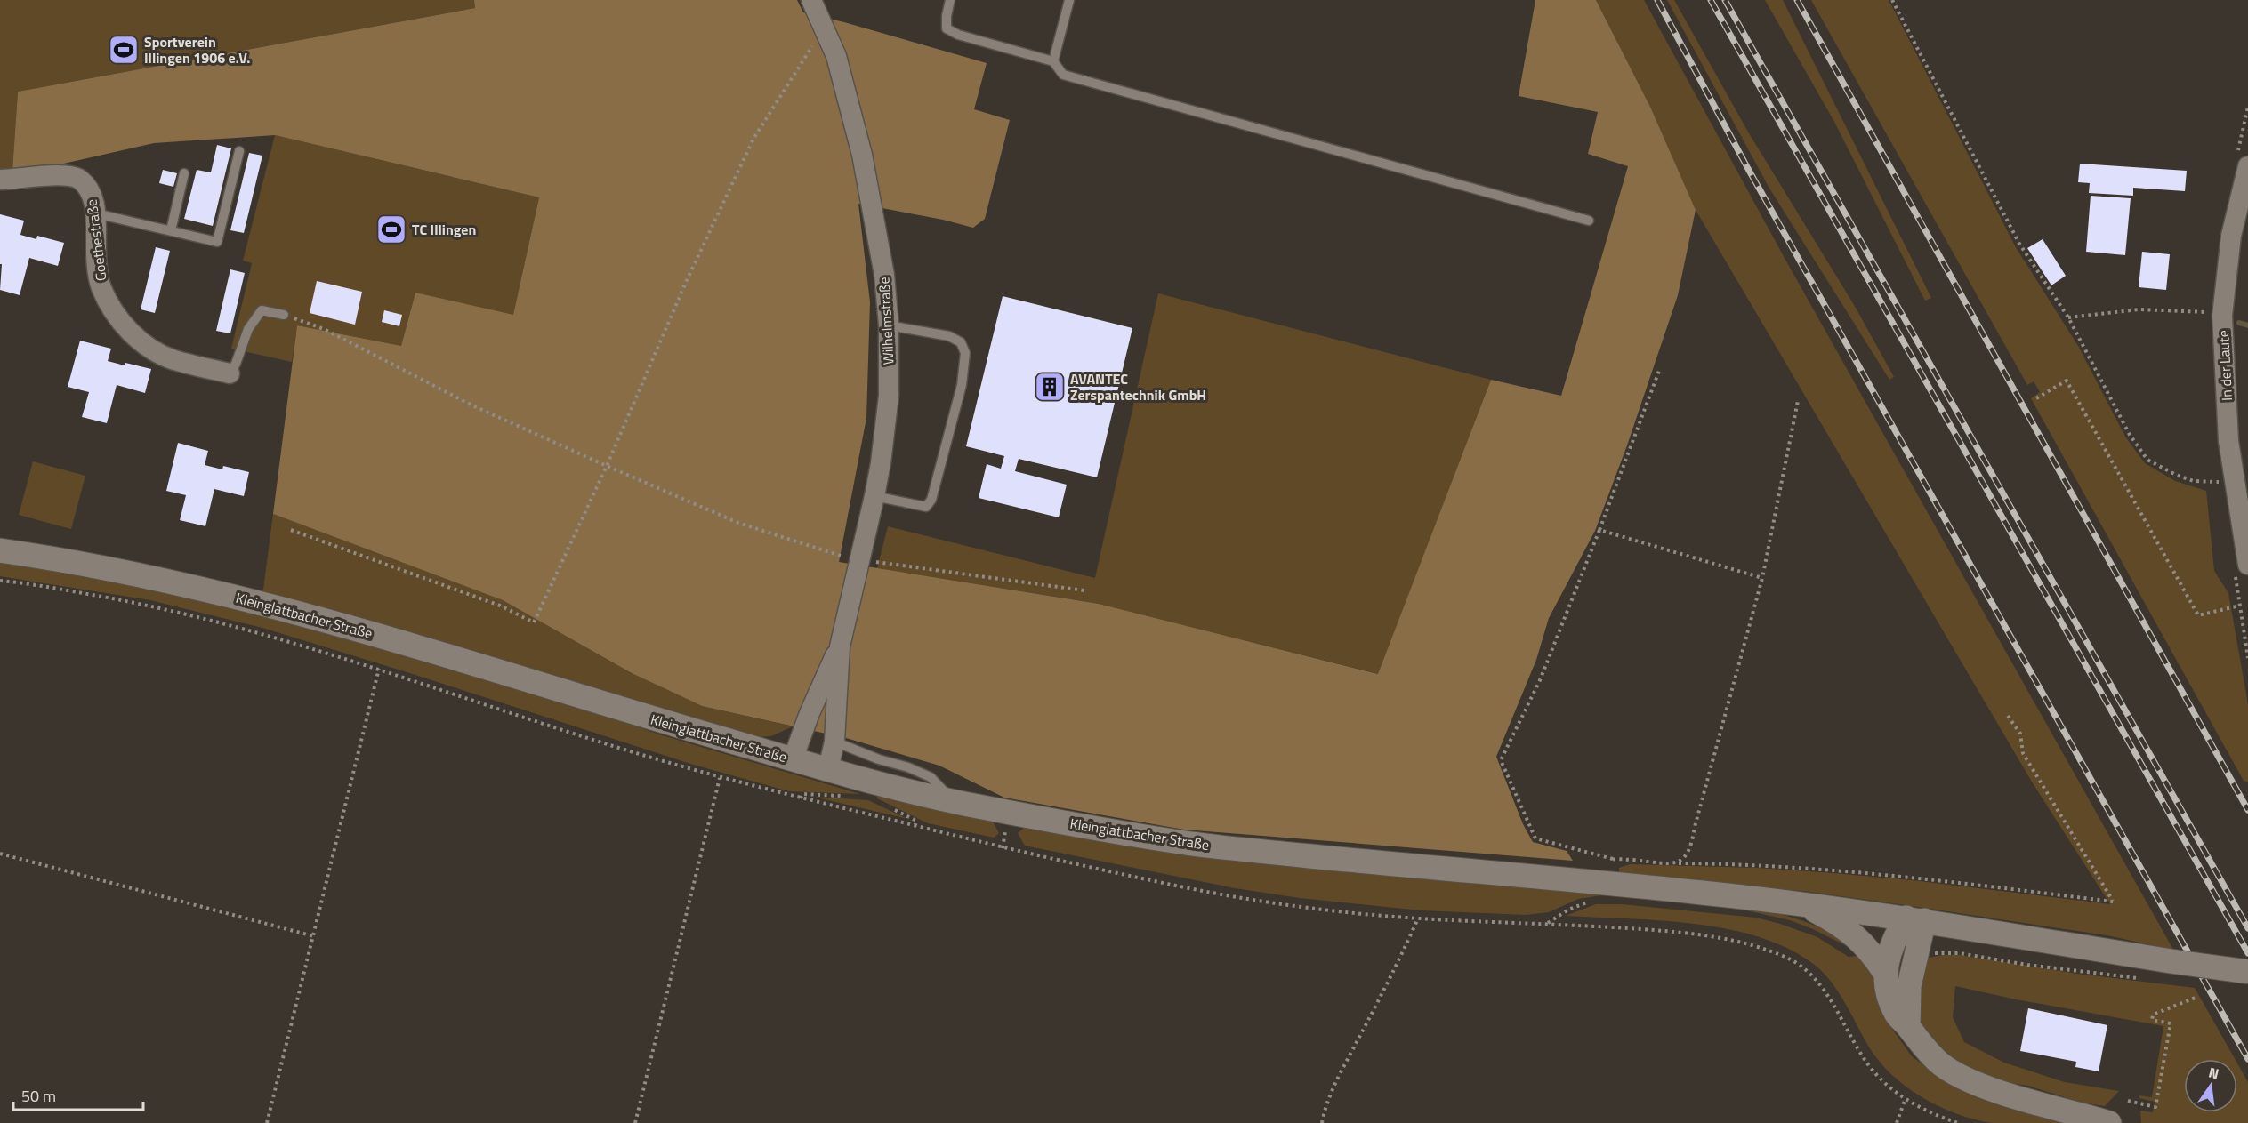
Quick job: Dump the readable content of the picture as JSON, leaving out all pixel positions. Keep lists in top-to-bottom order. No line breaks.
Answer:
{"streets":{"street":["Goethestraße","Wilhelmstraße","In der Laute","Kleinglattbacher Straße"]},"crossings":[["Wilhelmstraße","Kleinglattbacher Straße"]],"places":{"sports":["Sportverein Illingen 1906 e.V.","TC Illingen"],"building":["AVANTEC Zerspantechnik GmbH"]},"scale_bar":"50 m","north":"top"}
